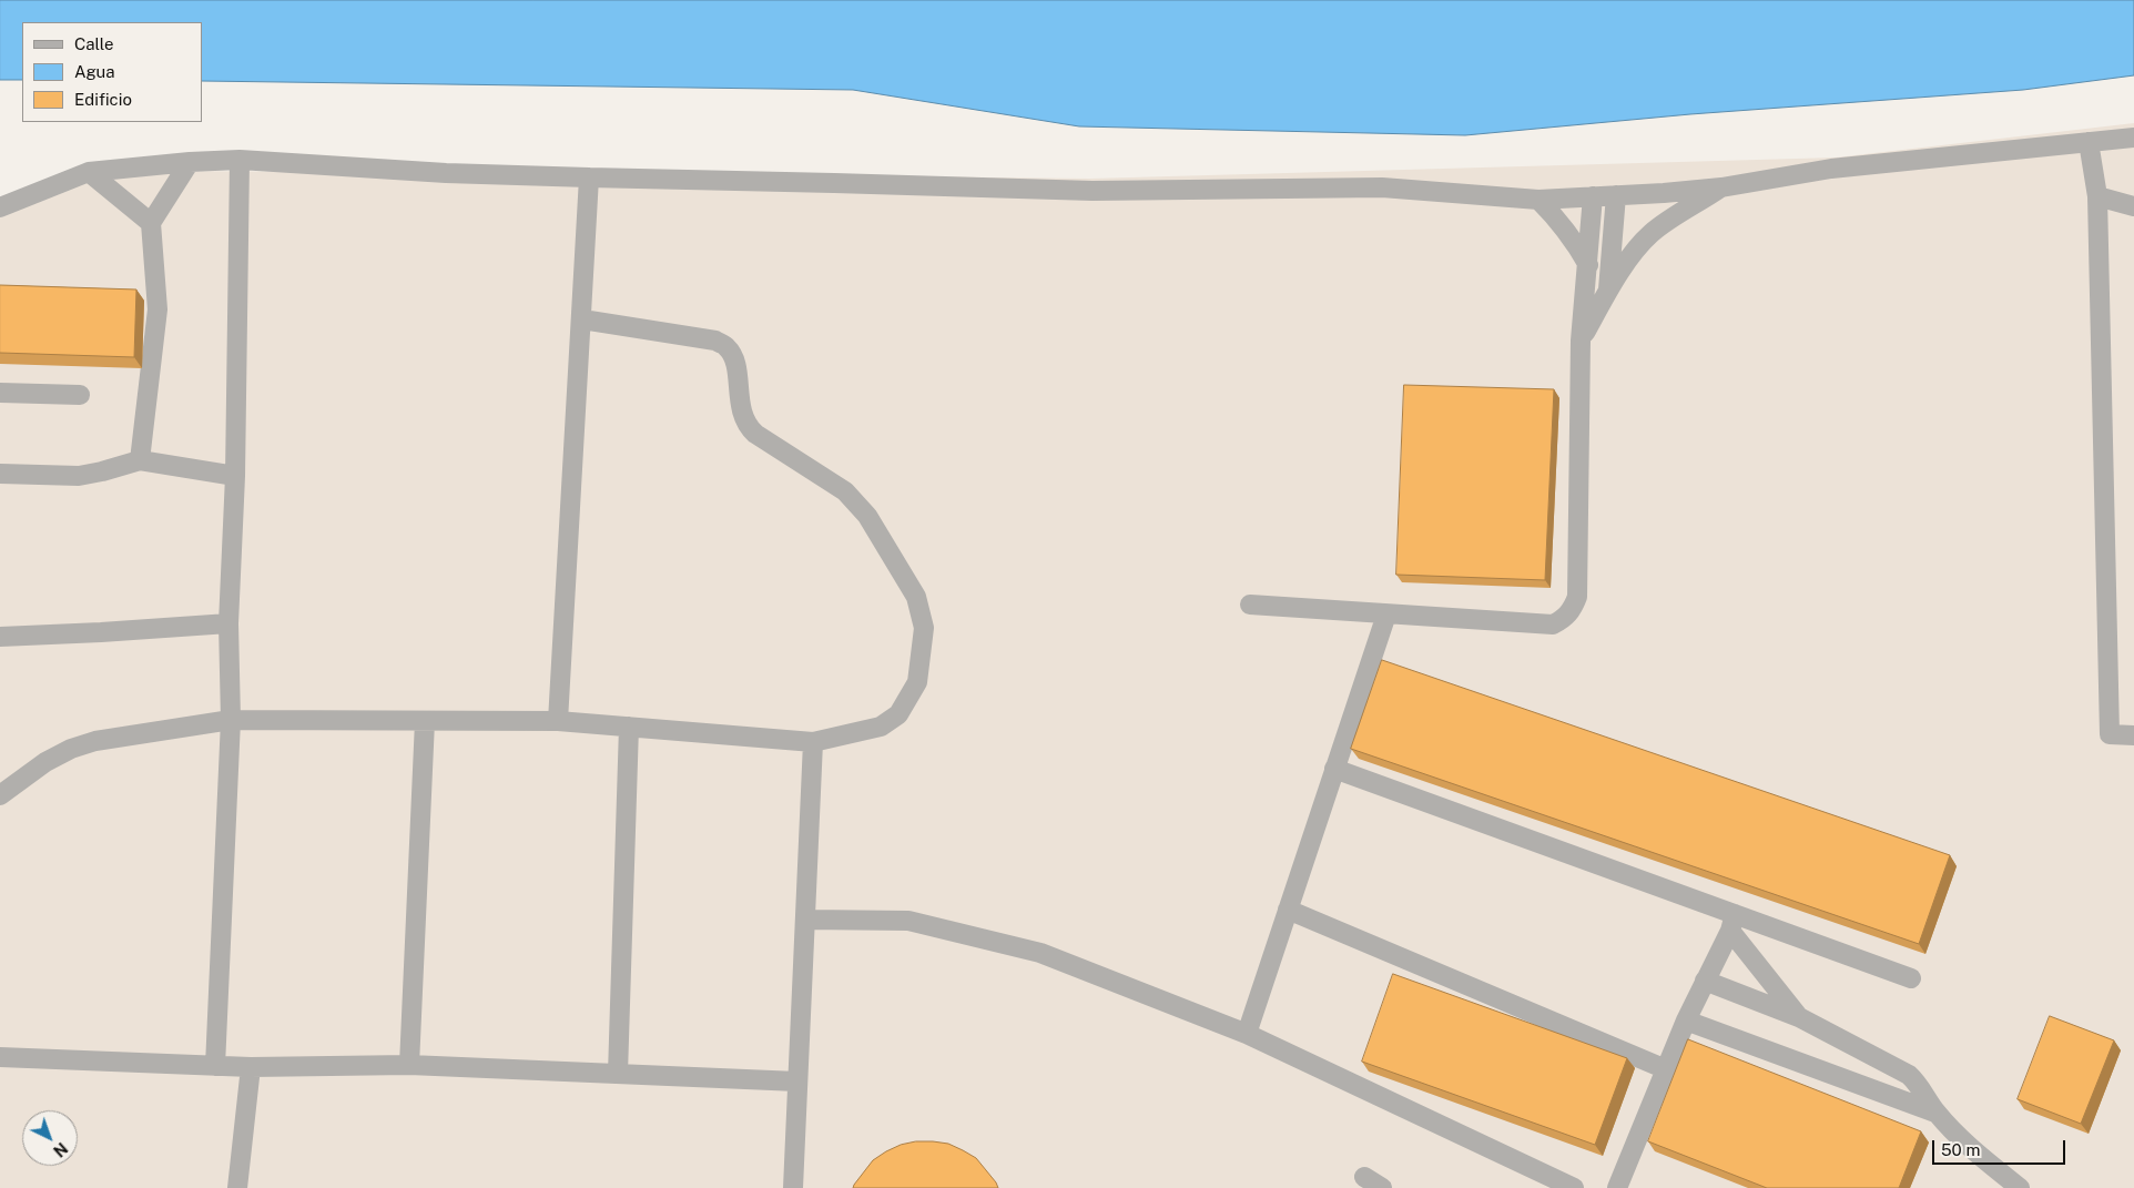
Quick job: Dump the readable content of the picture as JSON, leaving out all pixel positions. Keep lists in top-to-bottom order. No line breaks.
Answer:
{"legend":["Calle","Agua","Edificio"],"scale_bar":"50 m","north":"bottom right"}
